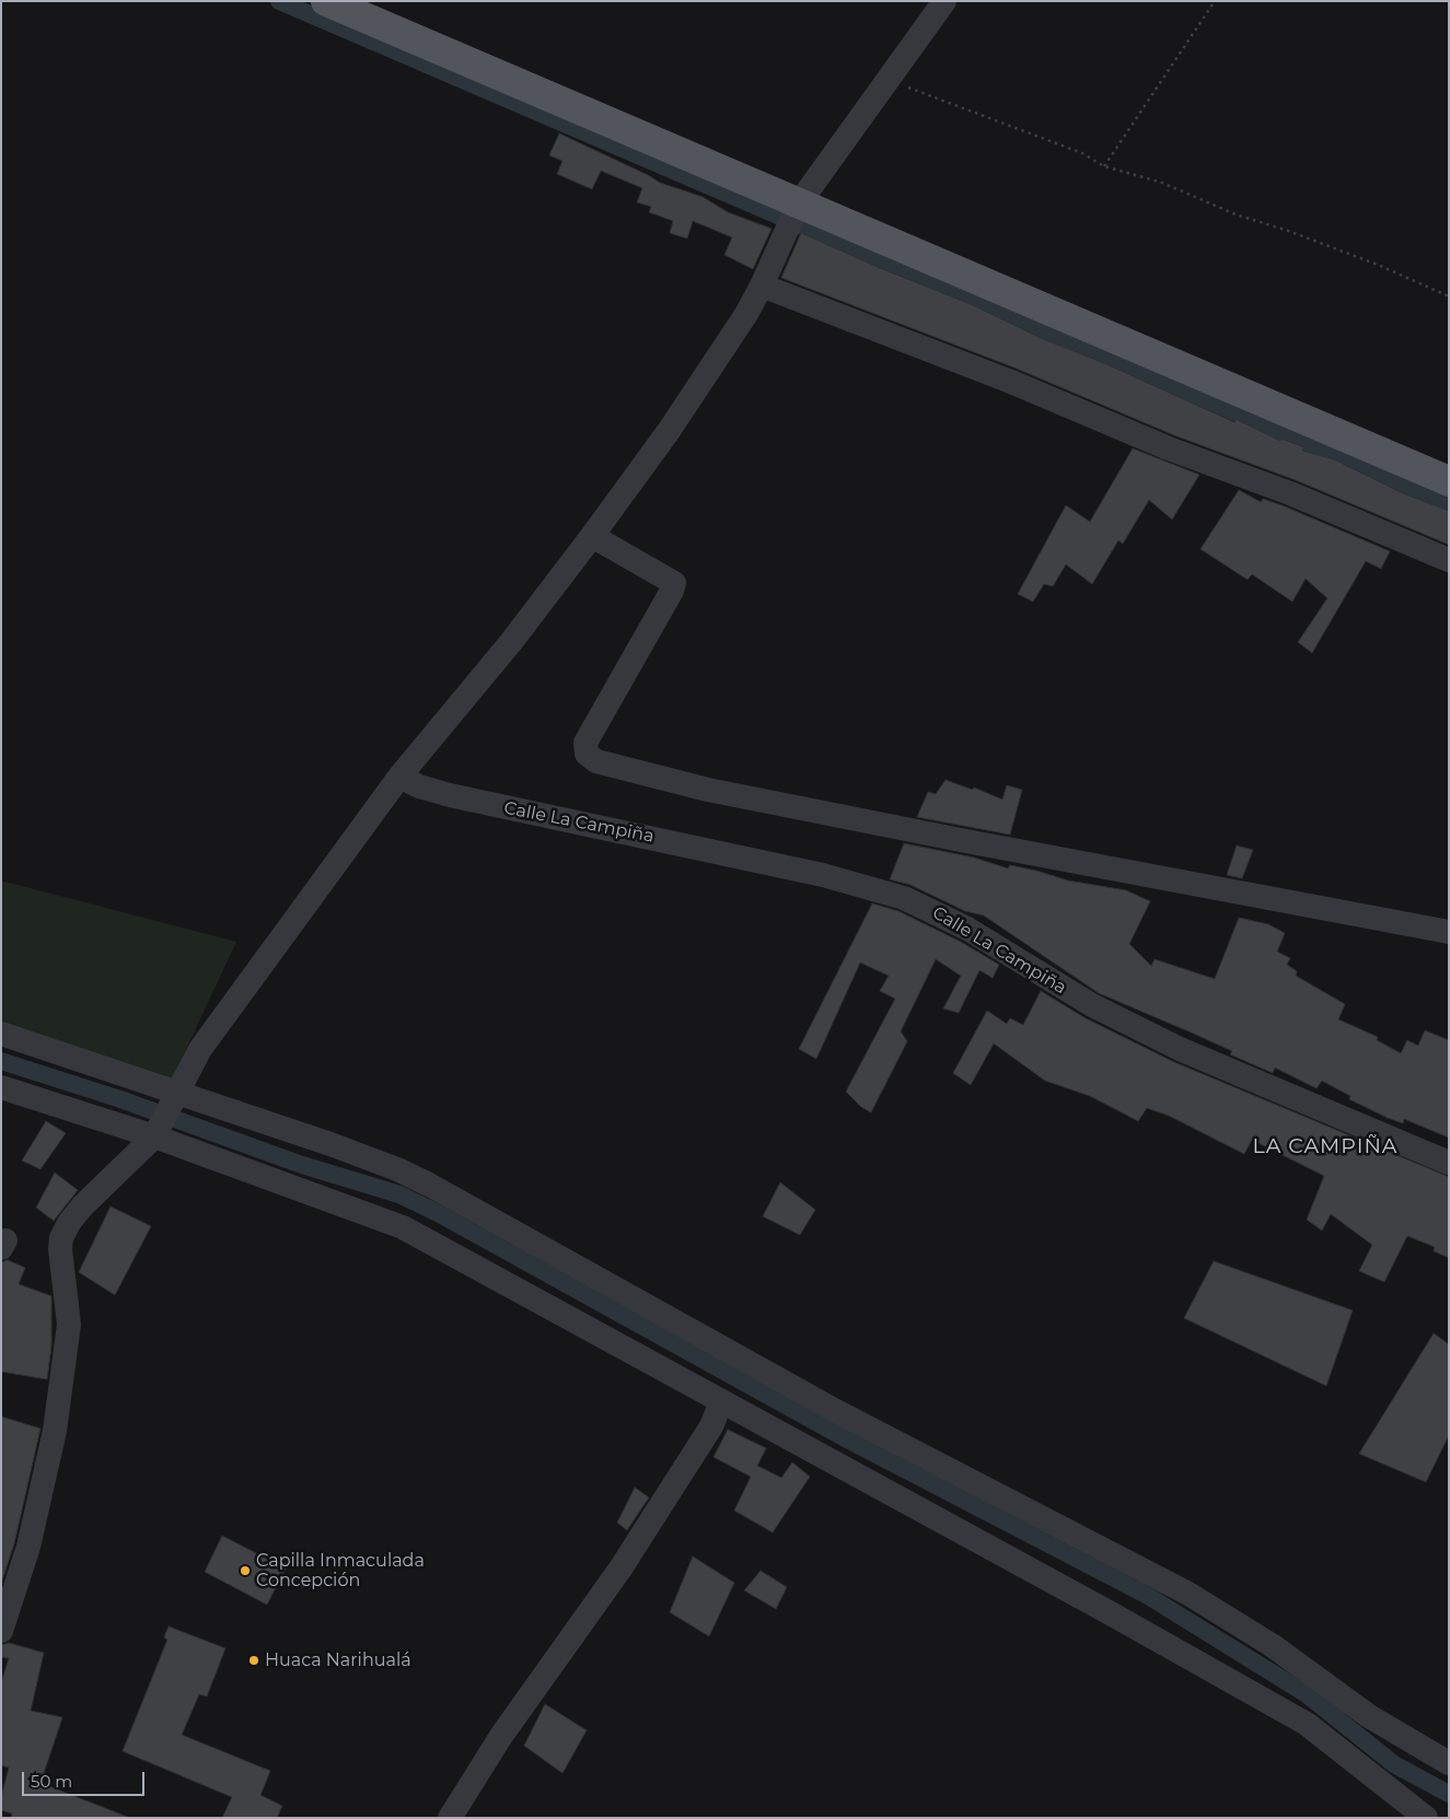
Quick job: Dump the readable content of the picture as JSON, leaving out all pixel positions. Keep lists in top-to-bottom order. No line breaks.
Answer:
{"streets":{"street":["Calle La Campiña"]},"districts":["LA CAMPIÑA"],"places":["Capilla Inmaculada Concepción","Huaca Narihualá"],"scale_bar":"50 m"}
